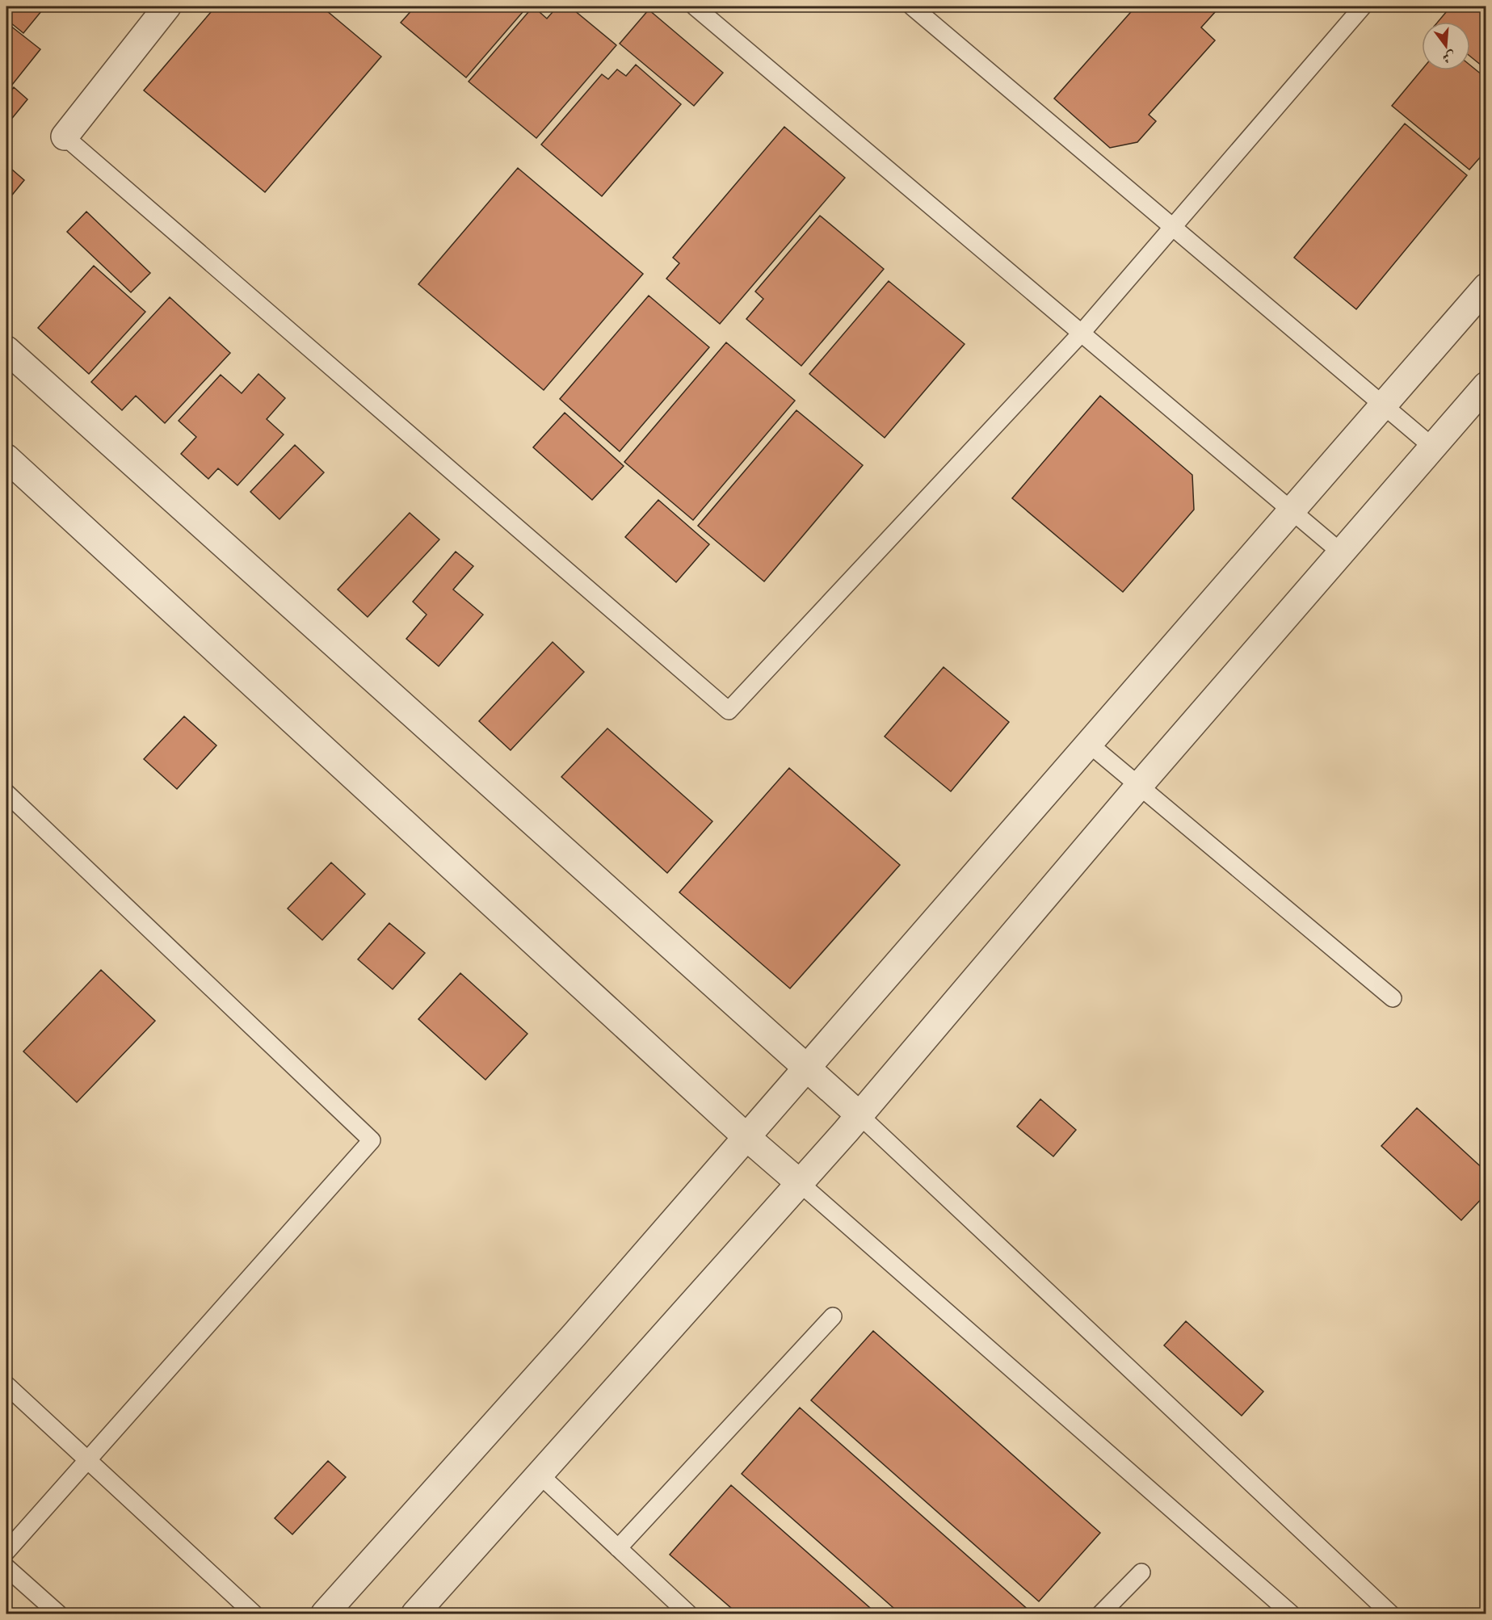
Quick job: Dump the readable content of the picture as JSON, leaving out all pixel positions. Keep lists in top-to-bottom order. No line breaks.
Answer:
{"north":"bottom"}
